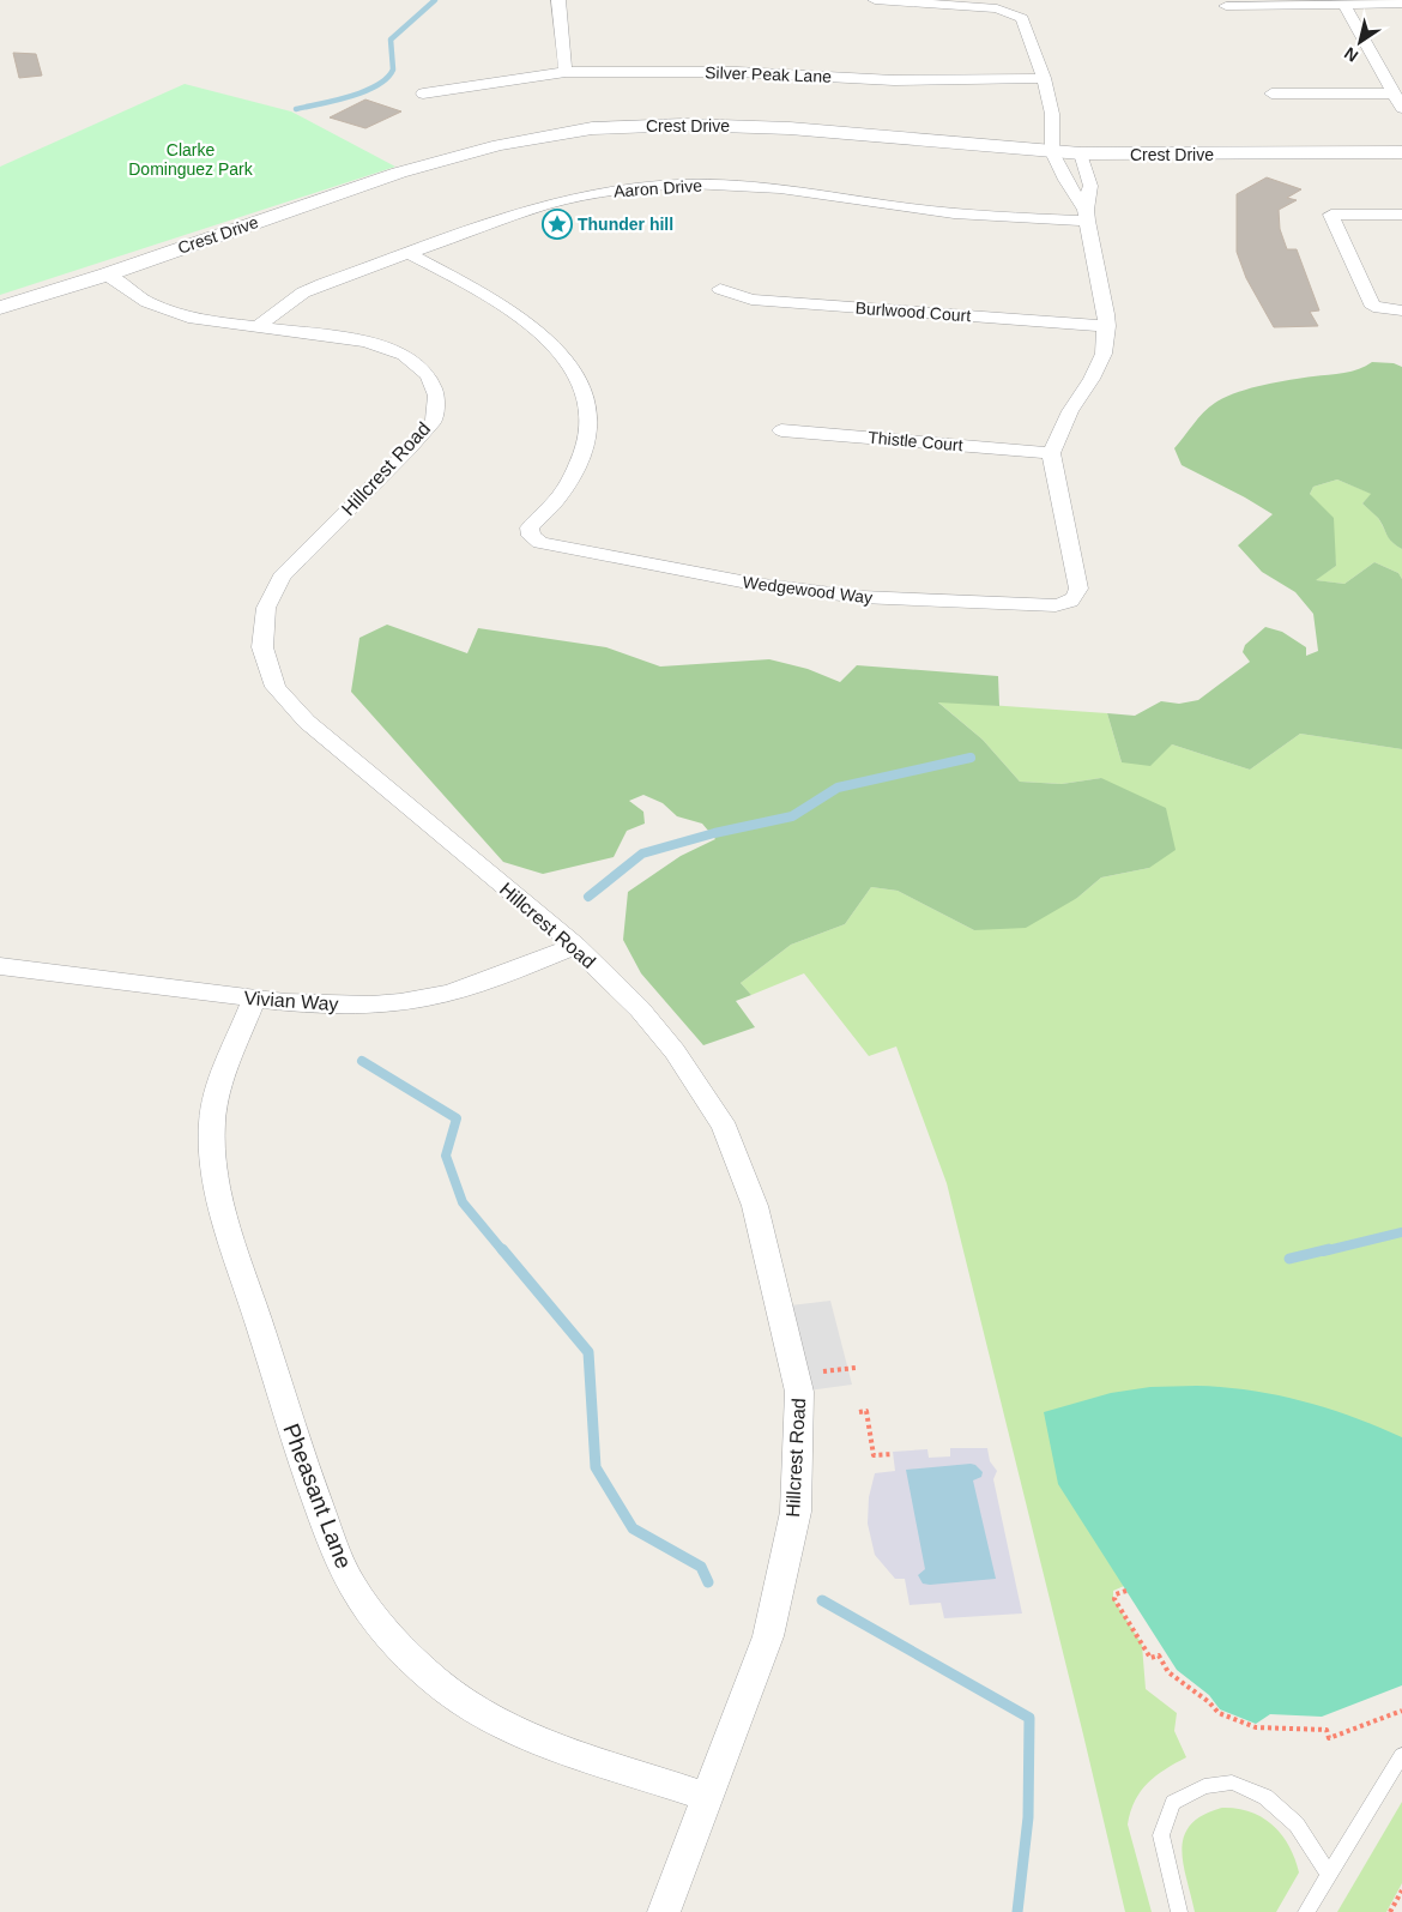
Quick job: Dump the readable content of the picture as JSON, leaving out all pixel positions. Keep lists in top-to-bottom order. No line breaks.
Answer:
{"streets":{"street":["Silver Peak Lane","Crest Drive","Aaron Drive","Burlwood Court","Thistle Court","Hillcrest Road","Wedgewood Way","Vivian Way","Pheasant Lane"]},"crossings":[["Crest Drive","Hillcrest Road"],["Aaron Drive","Hillcrest Road"],["Aaron Drive","Wedgewood Way"],["Thistle Court","Wedgewood Way"],["Hillcrest Road","Vivian Way"],["Hillcrest Road","Pheasant Lane"],["Vivian Way","Pheasant Lane"]],"parks":["Clarke Dominguez Park"],"places":{"place":["Thunder hill"]},"north":"bottom left"}
